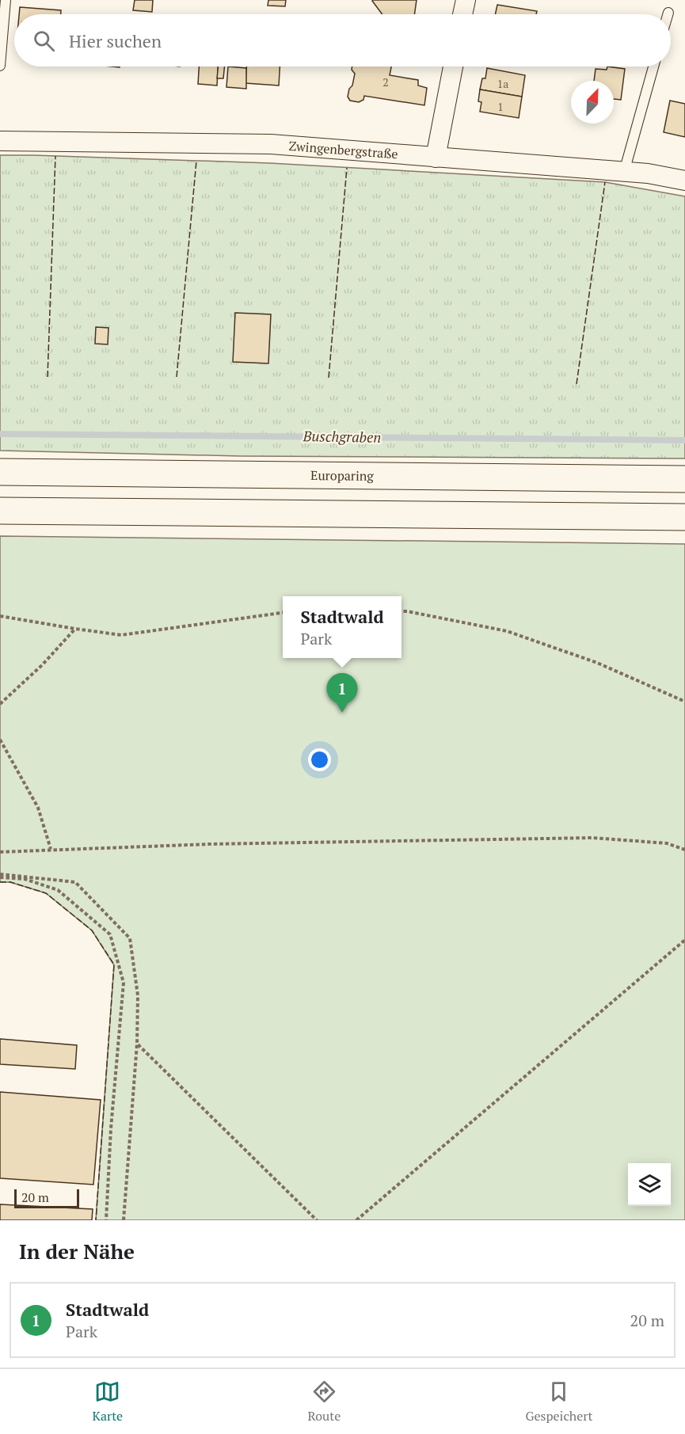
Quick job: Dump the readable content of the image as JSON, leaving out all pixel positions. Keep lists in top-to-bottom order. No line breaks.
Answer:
{"streets":{"main road":["Europaring"],"street":["Zwingenbergstraße"]},"water":["Buschgraben"],"house_numbers":["2","1a","1"],"scale_bar":"20 m","north":"top right","page":{"search":"Hier suchen","popup":["Stadtwald","Park"],"pins":"1","scale":"20 m","heading":"In der Nähe","list":[{"mark":"1","name":"Stadtwald","note":"Park","value":"20 m"}],"nav":["Karte","Route","Gespeichert"]}}
